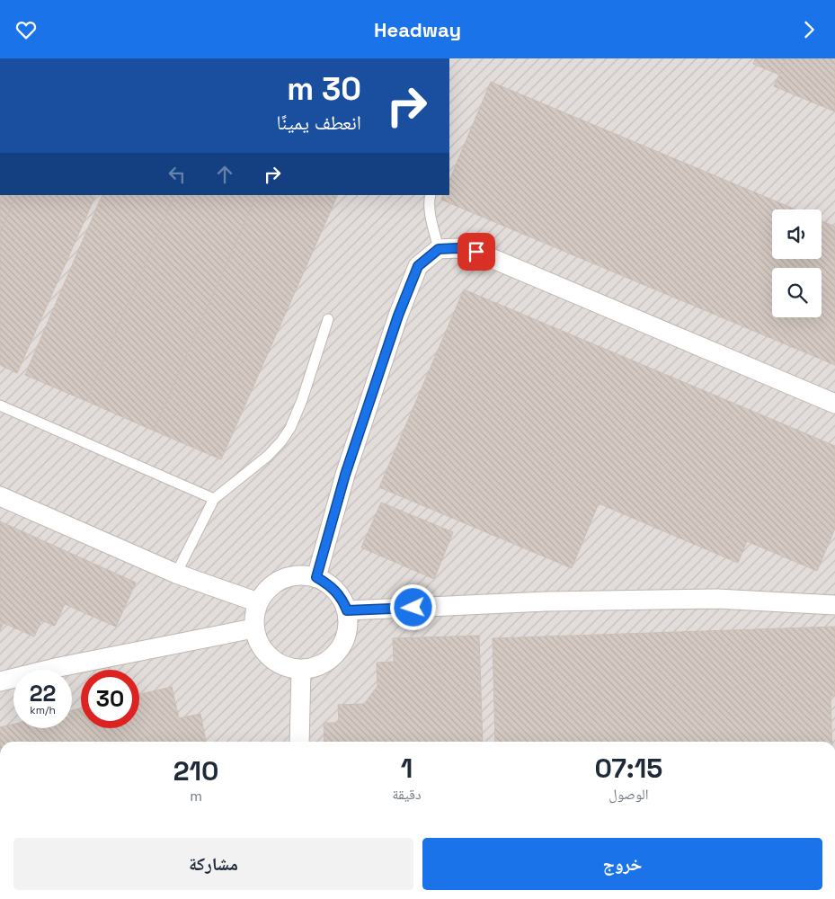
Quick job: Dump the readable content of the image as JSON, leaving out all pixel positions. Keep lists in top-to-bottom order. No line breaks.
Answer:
{"page":{"header":"Headway","turn":["30 m","انعطف يمينًا"],"speed":"22 km/h","limit":"30","eta":["07:15","الوصول","1","دقيقة","210","m"],"buttons":["خروج","مشاركة"]}}
